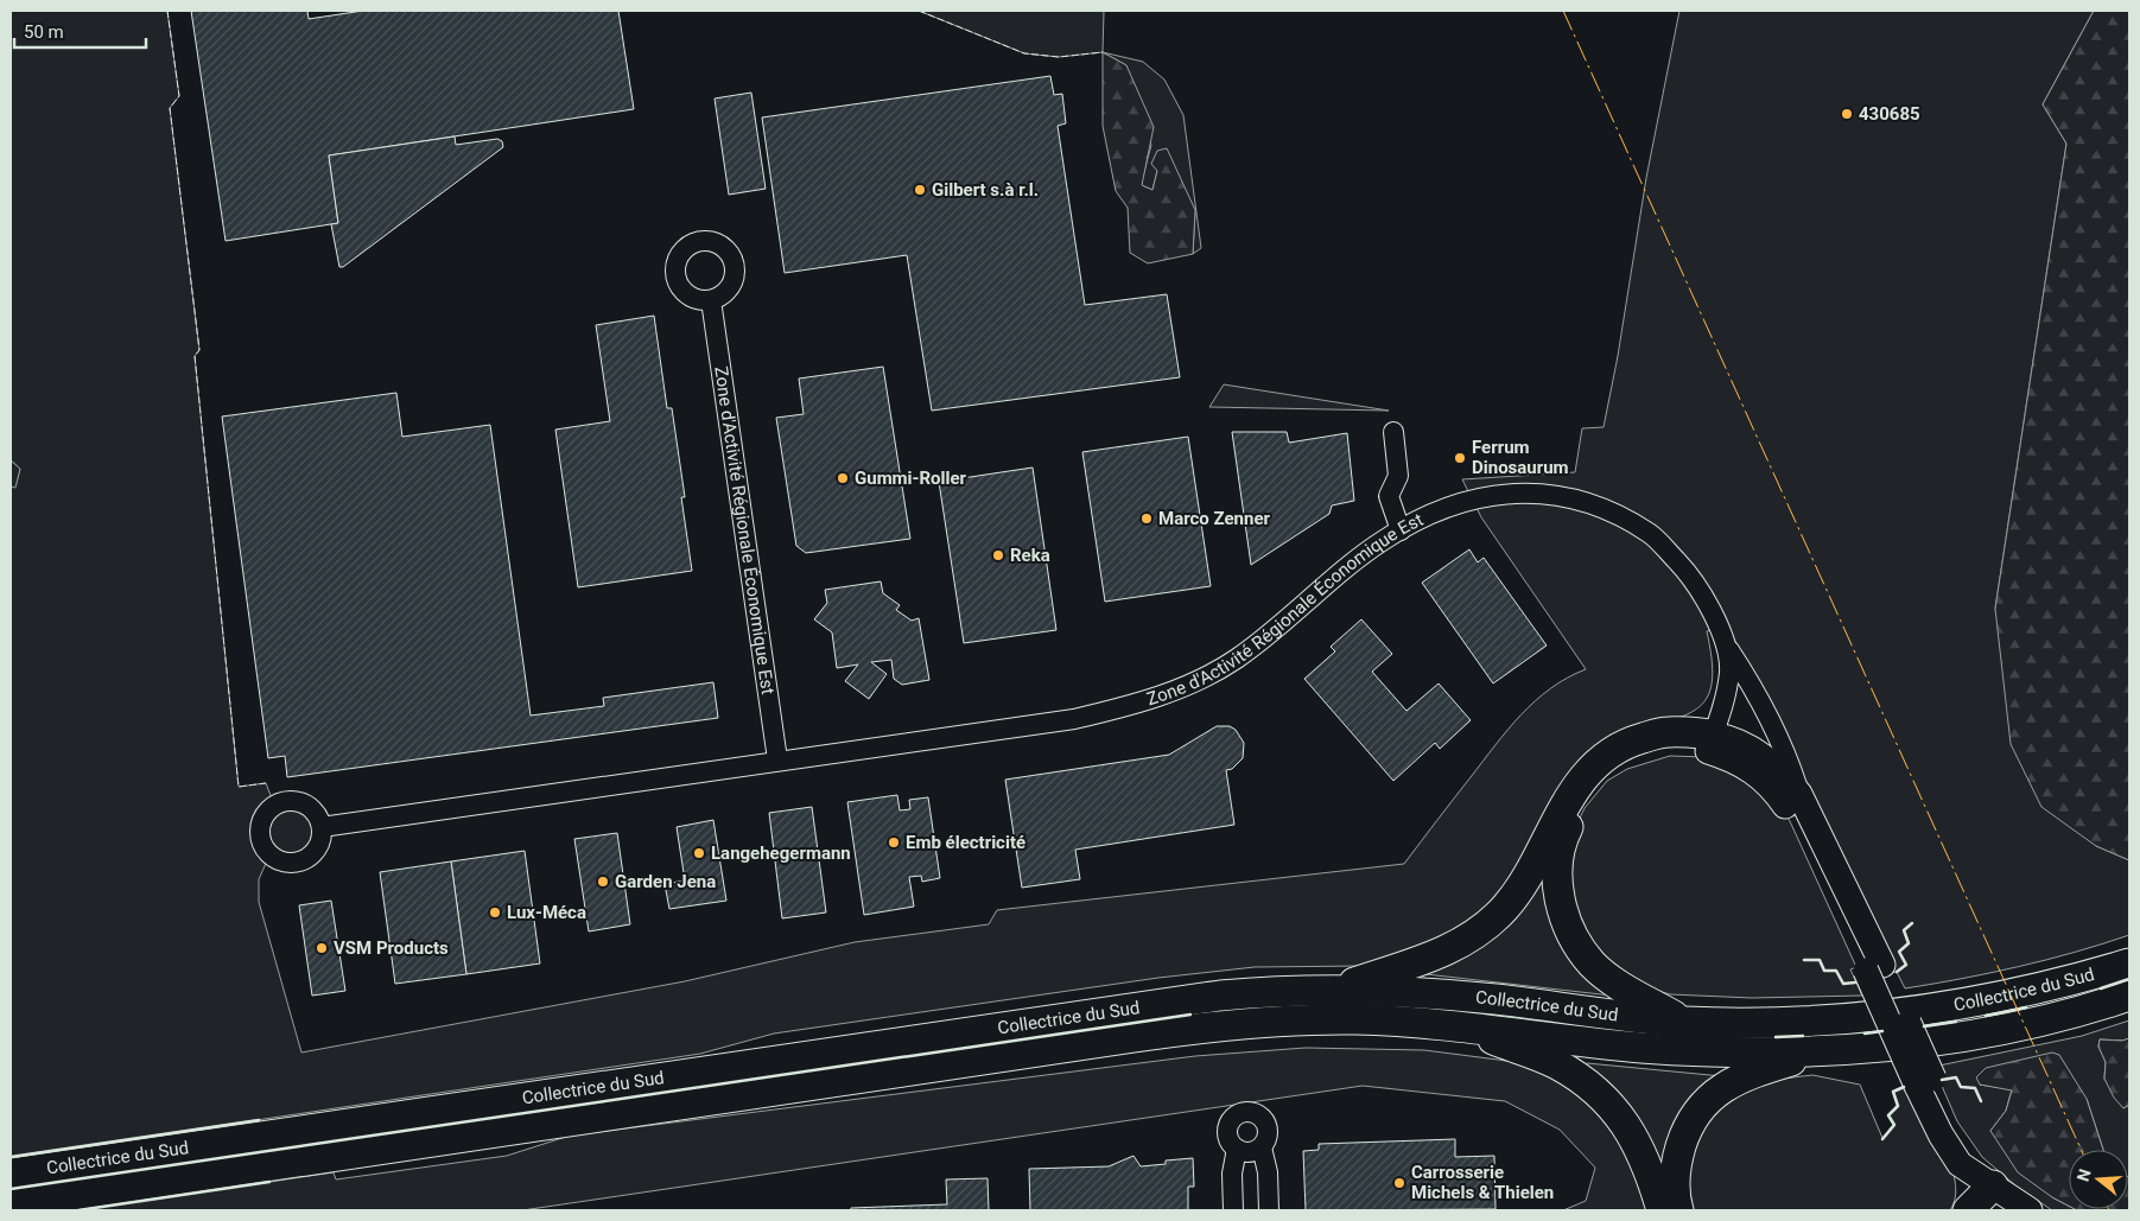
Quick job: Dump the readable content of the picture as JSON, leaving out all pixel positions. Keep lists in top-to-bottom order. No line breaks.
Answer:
{"streets":{"highway":["Collectrice du Sud"],"street":["Zone d'Activité Régionale Économique Est"]},"places":["430685","Gilbert s.à r.l.","Ferrum Dinosaurum","Gummi-Roller","Marco Zenner","Reka","Emb électricité","Langehegermann","Garden Jena","Lux-Méca","VSM Products","Carrosserie Michels & Thielen"],"scale_bar":"50 m","north":"left"}
